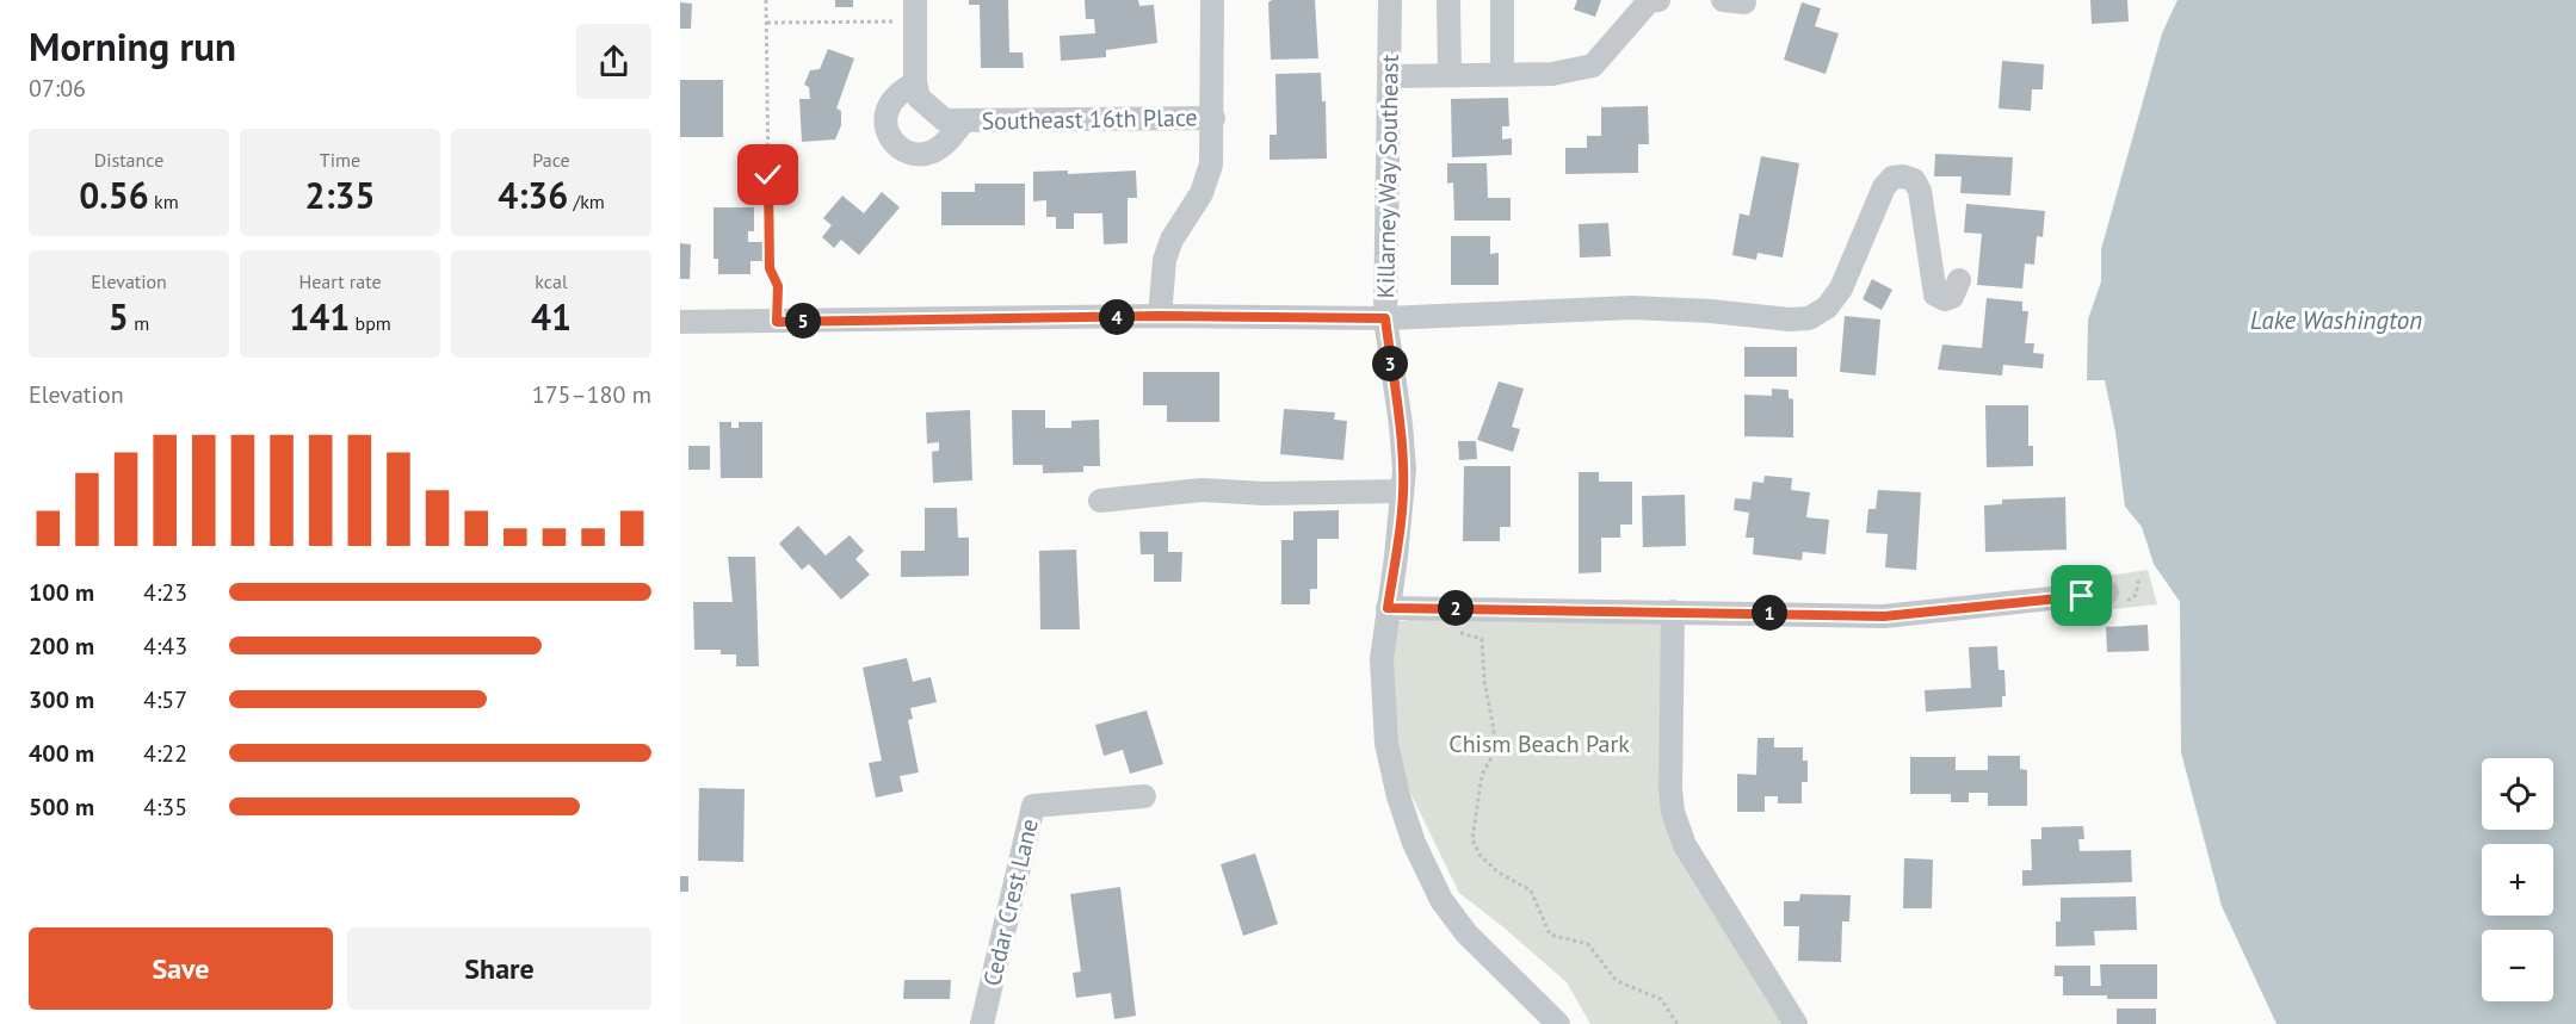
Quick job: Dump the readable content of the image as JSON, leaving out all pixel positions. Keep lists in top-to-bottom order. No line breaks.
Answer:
{"streets":{"street":["Southeast 16th Place","Killarney Way Southeast","Cedar Crest Lane"]},"water":["Lake Washington"],"parks":["Chism Beach Park"],"page":{"heading":["Morning run","07:06"],"stats":[["Distance","0.56 km"],["Time","2:35"],["Pace","4:36 /km"],["Elevation","5 m"],["Heart rate","141 bpm"],["kcal","41"]],"pins":["4","5","3","2","1"],"chart":["Elevation","175–180 m"],"list":[{"name":"100 m","note":"4:23"},{"name":"200 m","note":"4:43"},{"name":"300 m","note":"4:57"},{"name":"400 m","note":"4:22"},{"name":"500 m","note":"4:35"}],"map_buttons":["+","−"],"buttons":["Save","Share"]}}
